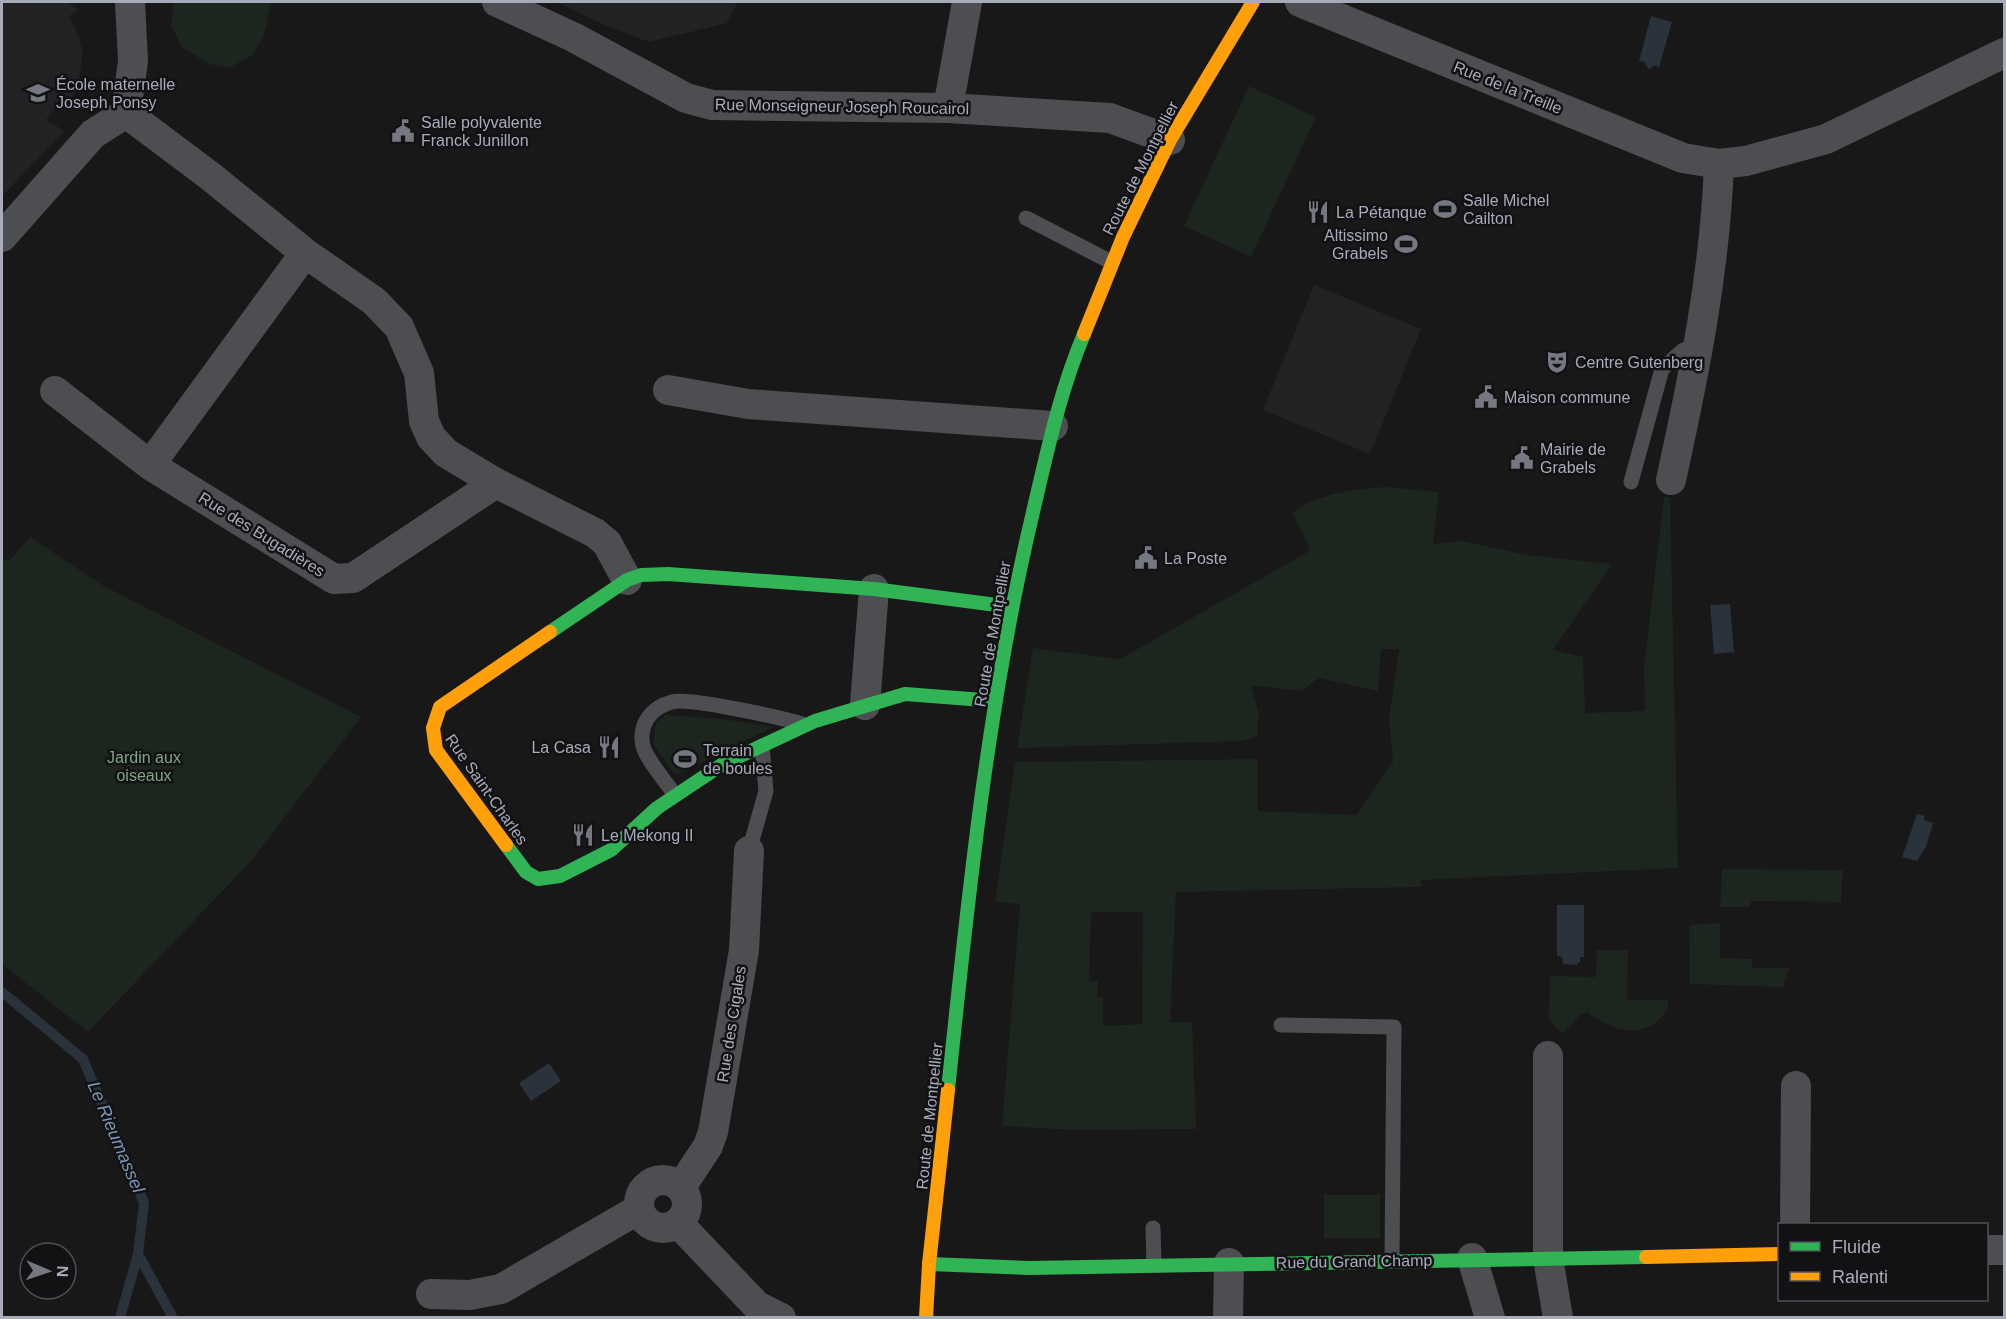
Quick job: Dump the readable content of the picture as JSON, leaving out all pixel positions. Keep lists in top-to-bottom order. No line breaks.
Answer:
{"streets":{"street":["Rue de la Treille","Rue Monseigneur Joseph Roucairol","Route de Montpellier","Rue des Bugadières","Rue Saint-Charles","Rue des Cigales","Rue du Grand Champ"]},"crossings":[["Rue Monseigneur Joseph Roucairol","Route de Montpellier"],["Route de Montpellier","Rue Saint-Charles"],["Route de Montpellier","Rue du Grand Champ"]],"water":["Le Rieumassel"],"parks":["Jardin aux oiseaux"],"places":{"school or university":["École maternelle Joseph Ponsy"],"public building":["Salle polyvalente Franck Junillon","Maison commune","Mairie de Grabels","La Poste"],"sports":["Salle Michel Cailton","Altissimo Grabels","Terrain de boules"],"restaurant":["La Pétanque","La Casa","Le Mekong II"],"theatre":["Centre Gutenberg"]},"legend":["Fluide","Ralenti"],"north":"right"}
